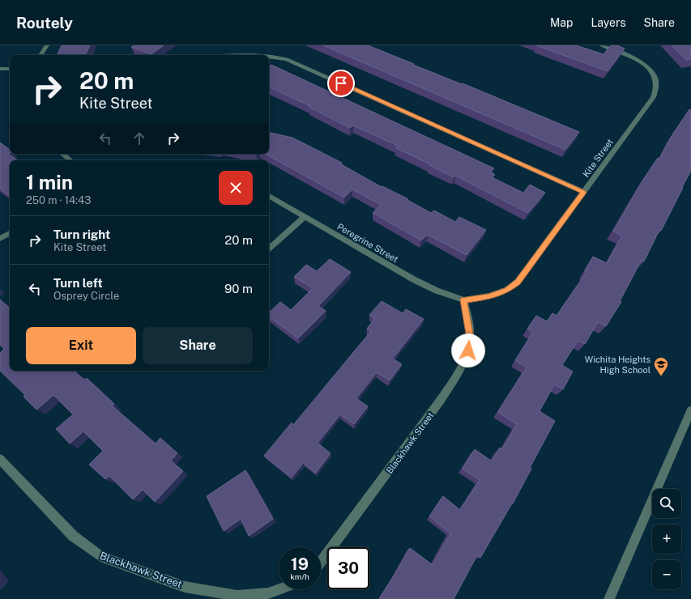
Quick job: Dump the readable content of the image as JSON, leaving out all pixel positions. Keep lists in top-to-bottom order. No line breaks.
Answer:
{"streets":{"street":["Kite Street","Peregrine Street","Blackhawk Street"]},"crossings":[["Kite Street","Peregrine Street"],["Kite Street","Blackhawk Street"],["Peregrine Street","Blackhawk Street"]],"places":{"school or university":["Wichita Heights High School"]},"page":{"header":"Routely","nav":["Map","Layers","Share"],"turn":["20 m","Kite Street"],"heading":["1 min","250 m · 14:43"],"list":[{"name":"Turn right","note":"Kite Street","value":"20 m"},{"name":"Turn left","note":"Osprey Circle","value":"90 m"}],"buttons":["Exit","Share"],"map_buttons":["+","−"],"speed":"19 km/h","limit":"30"}}
